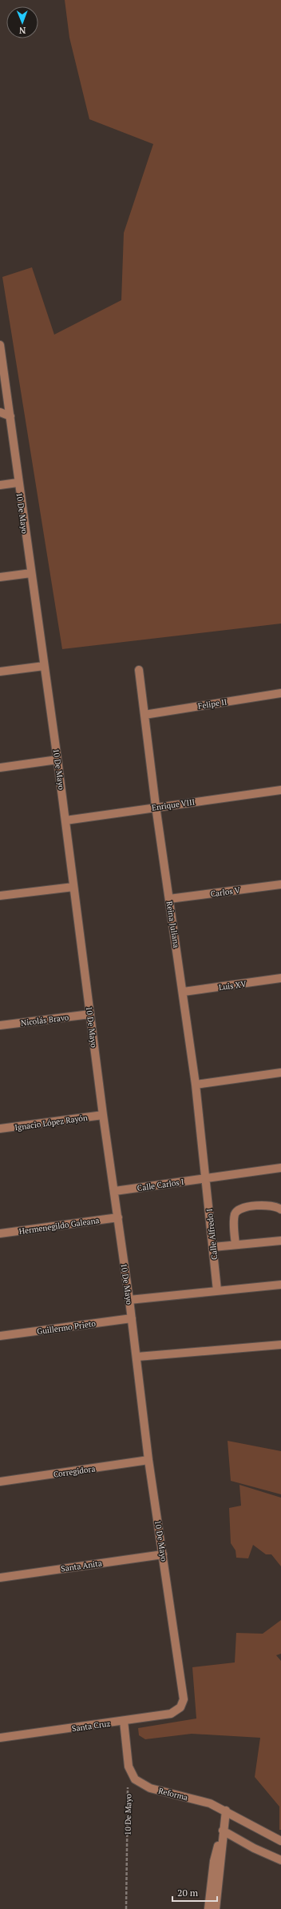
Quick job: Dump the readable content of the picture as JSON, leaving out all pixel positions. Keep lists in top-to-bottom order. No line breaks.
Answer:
{"streets":{"street":["10 De Mayo","Felipe II","Enrique VIII","Carlos V","Reina Juliana","Luis XV","Nicolás Bravo","Ignacio López Rayón","Calle Carlos I","Hermenegildo Galeana","Calle Alfredo I","Guillermo Prieto","Corregidora","Santa Anita","Santa Cruz","Reforma"]},"crossings":[["10 De Mayo","Enrique VIII"],["10 De Mayo","Nicolás Bravo"],["10 De Mayo","Ignacio López Rayón"],["10 De Mayo","Calle Carlos I"],["10 De Mayo","Hermenegildo Galeana"],["10 De Mayo","Guillermo Prieto"],["10 De Mayo","Corregidora"],["10 De Mayo","Santa Anita"],["10 De Mayo","Santa Cruz"],["10 De Mayo","Reforma"],["Felipe II","Reina Juliana"],["Enrique VIII","Reina Juliana"],["Carlos V","Reina Juliana"],["Reina Juliana","Luis XV"],["Reina Juliana","Calle Carlos I"],["Reina Juliana","Calle Alfredo I"],["Calle Carlos I","Calle Alfredo I"]],"scale_bar":"20 m","north":"bottom"}
